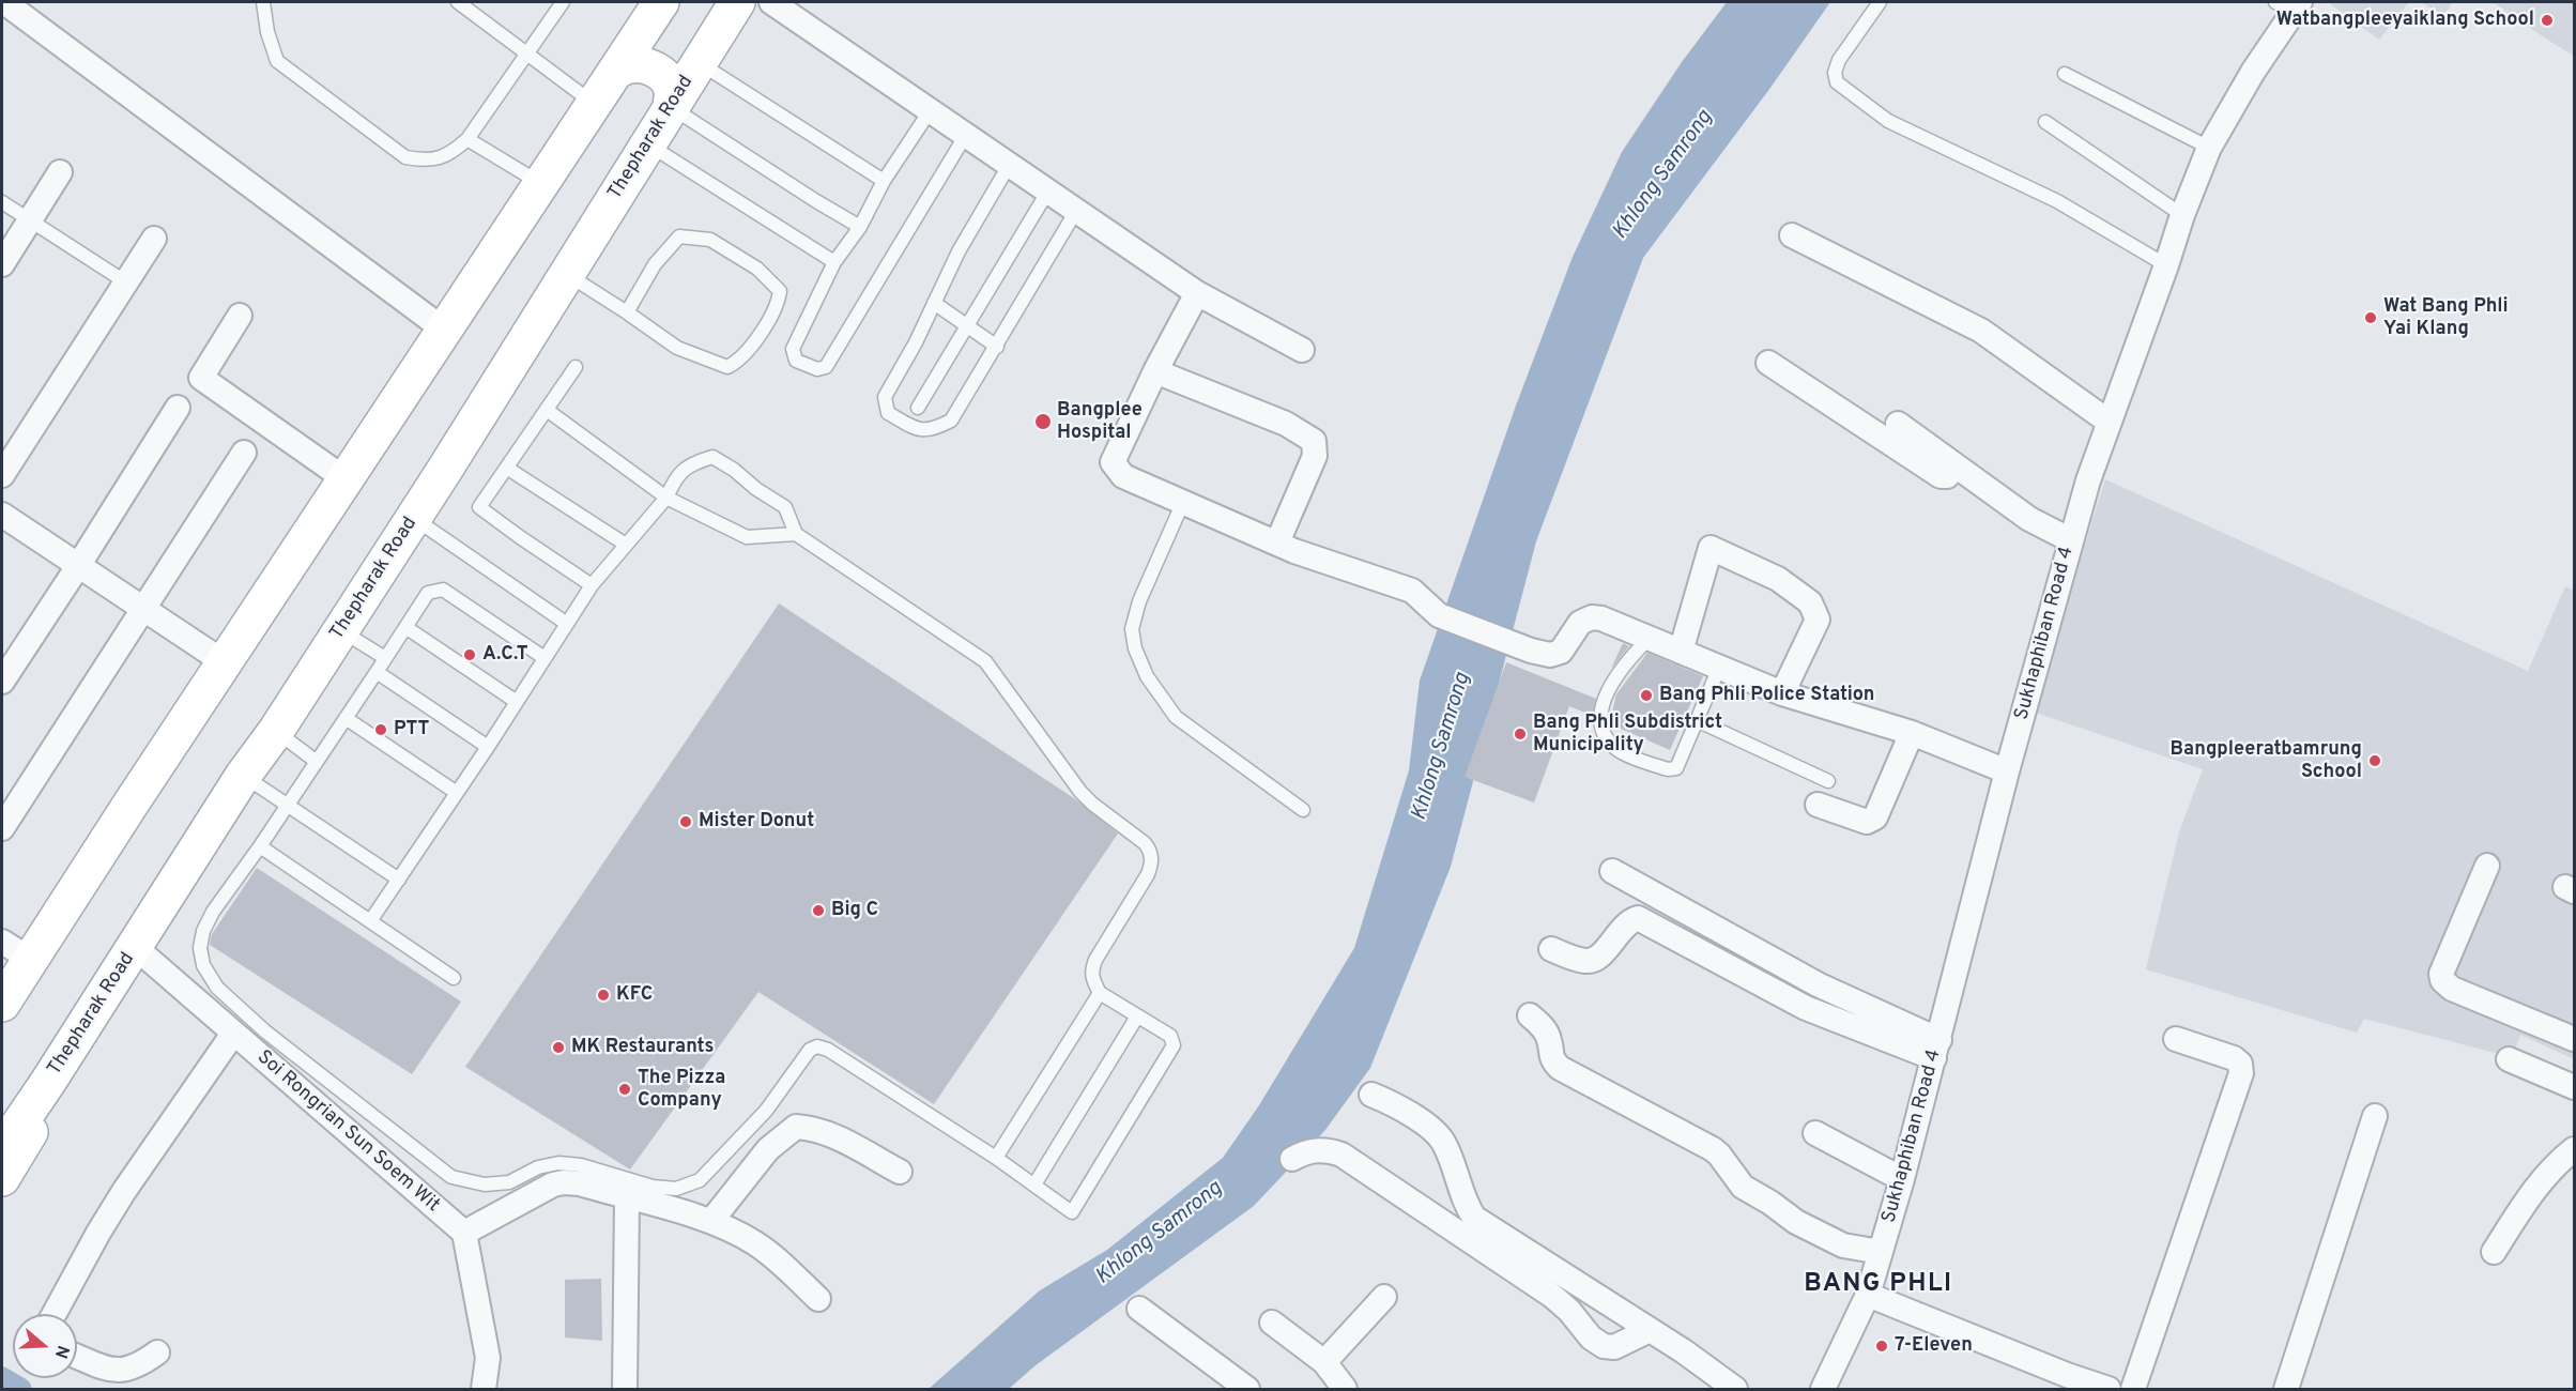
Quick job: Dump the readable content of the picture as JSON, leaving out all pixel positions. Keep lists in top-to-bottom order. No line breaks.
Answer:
{"streets":{"main road":["Thepharak Road"],"street":["Sukhaphiban Road 4","Soi Rongrian Sun Soem Wit"]},"crossings":[["Thepharak Road","Soi Rongrian Sun Soem Wit"]],"districts":["BANG PHLI"],"water":["Khlong Samrong"],"places":["Watbangpleeyaiklang School","Wat Bang Phli Yai Klang","Bangplee Hospital","A.C.T","Bang Phli Police Station","PTT","Bang Phli Subdistrict Municipality","Bangpleeratbamrung School","Mister Donut","Big C","KFC","MK Restaurants","The Pizza Company","7-Eleven"],"north":"right"}
